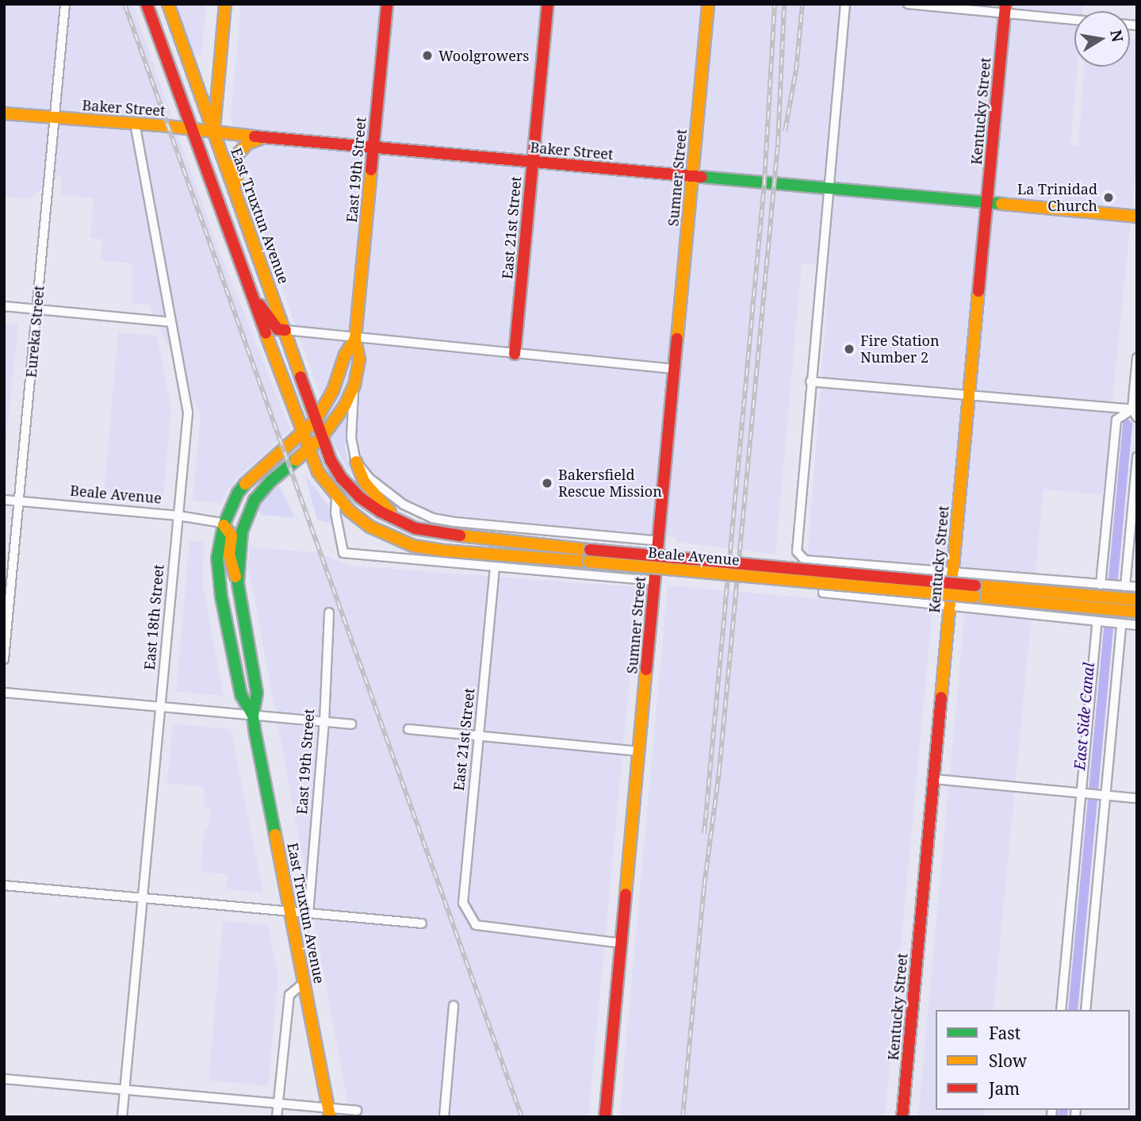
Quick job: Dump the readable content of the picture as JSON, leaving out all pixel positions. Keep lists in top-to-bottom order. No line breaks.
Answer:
{"streets":{"street":["Baker Street","Kentucky Street","East 19th Street","Sumner Street","East Truxtun Avenue","East 21st Street","Eureka Street","Beale Avenue","East 18th Street"]},"crossings":[["Baker Street","Kentucky Street"],["Baker Street","East 19th Street"],["Baker Street","Sumner Street"],["Baker Street","East Truxtun Avenue"],["Baker Street","East 21st Street"],["Baker Street","Eureka Street"],["Baker Street","East 18th Street"],["East 19th Street","East Truxtun Avenue"],["East 19th Street","Beale Avenue"],["Sumner Street","East 21st Street"],["Sumner Street","Beale Avenue"],["East Truxtun Avenue","Beale Avenue"],["Eureka Street","Beale Avenue"],["Beale Avenue","East 18th Street"]],"water":["East Side Canal"],"places":["Woolgrowers","La Trinidad Church","Fire Station Number 2","Bakersfield Rescue Mission"],"legend":["Fast","Slow","Jam"],"north":"right"}
